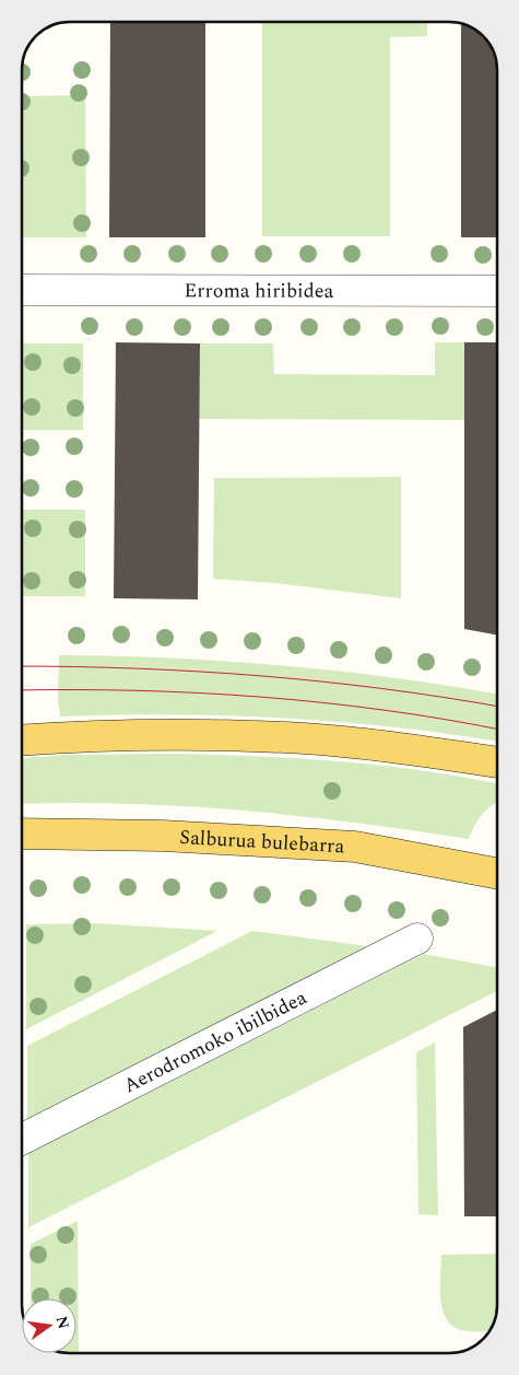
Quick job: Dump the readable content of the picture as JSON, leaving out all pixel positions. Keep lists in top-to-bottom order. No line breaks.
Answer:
{"streets":{"main road":["Salburua bulebarra"],"street":["Erroma hiribidea","Aerodromoko ibilbidea"]},"north":"right"}
